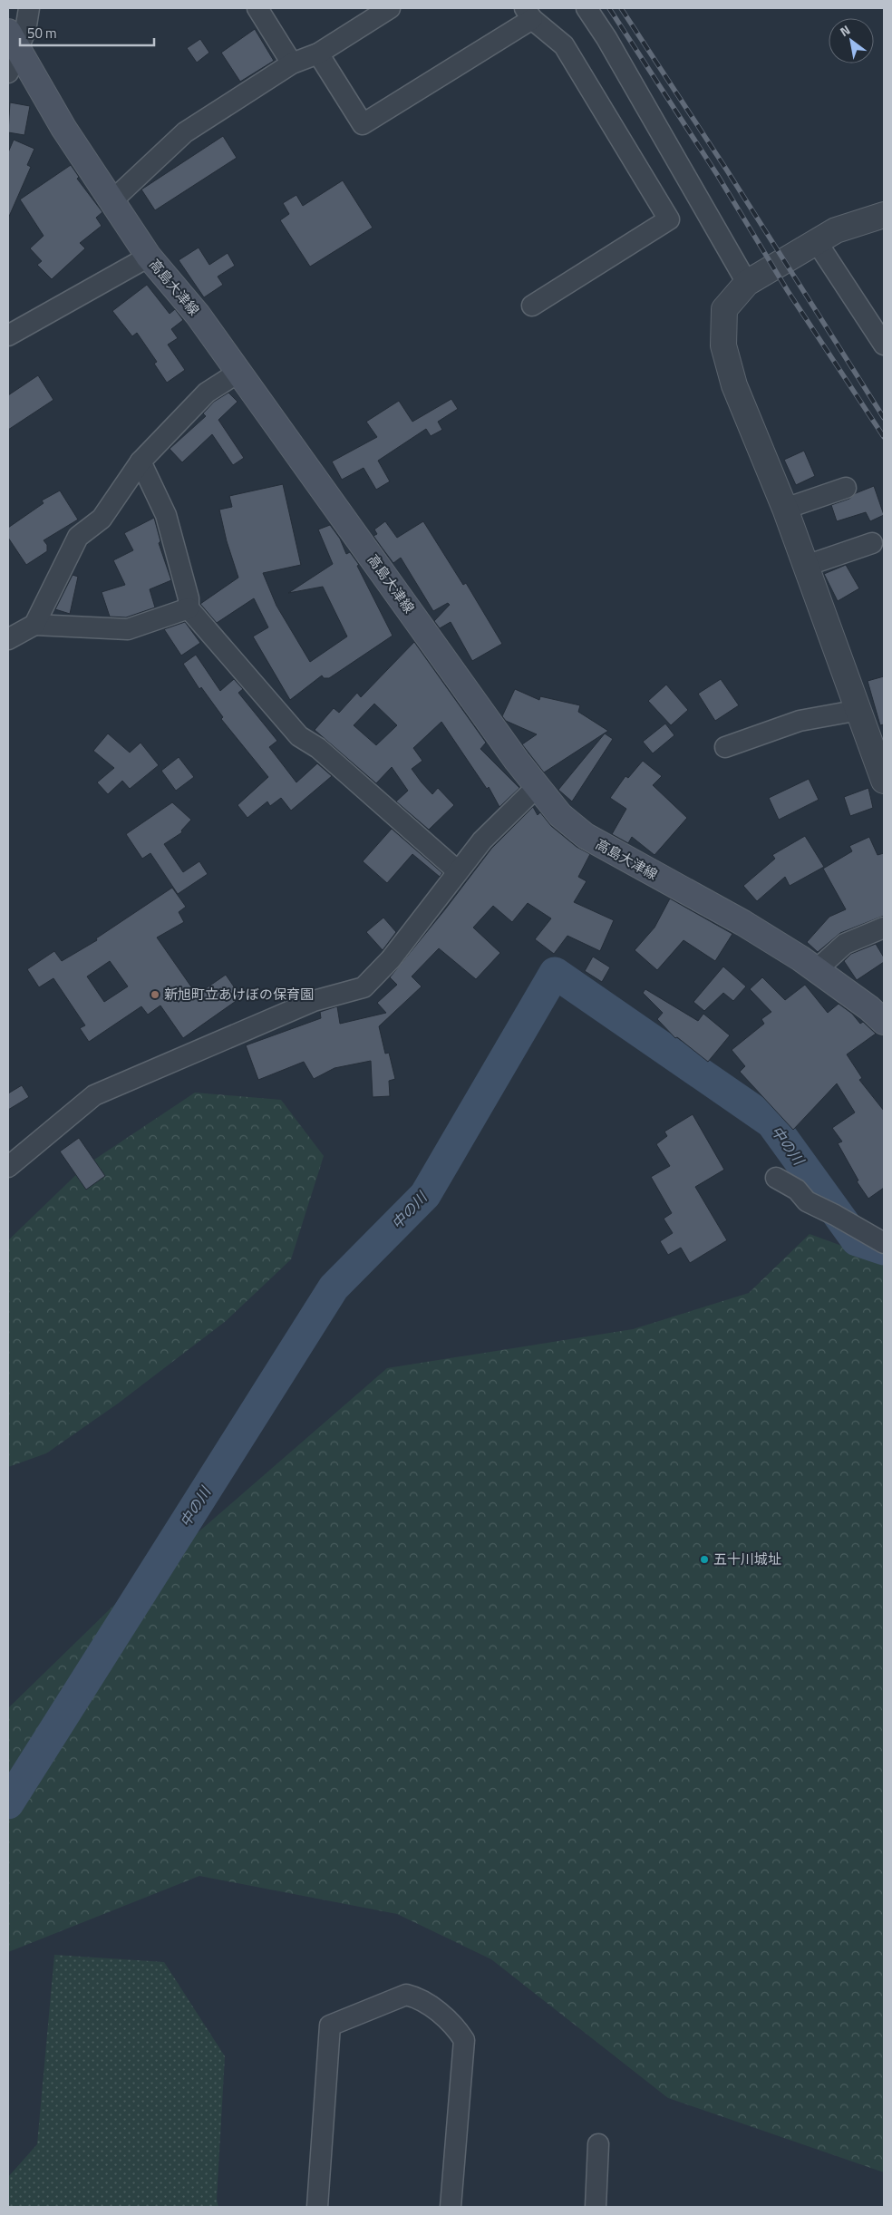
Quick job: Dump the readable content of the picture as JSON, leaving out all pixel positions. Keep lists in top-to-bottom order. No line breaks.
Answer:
{"streets":{"main road":["高島大津線"]},"water":["中の川"],"places":["新旭町立あけぼの保育園","五十川城址"],"scale_bar":"50 m","north":"top left"}
